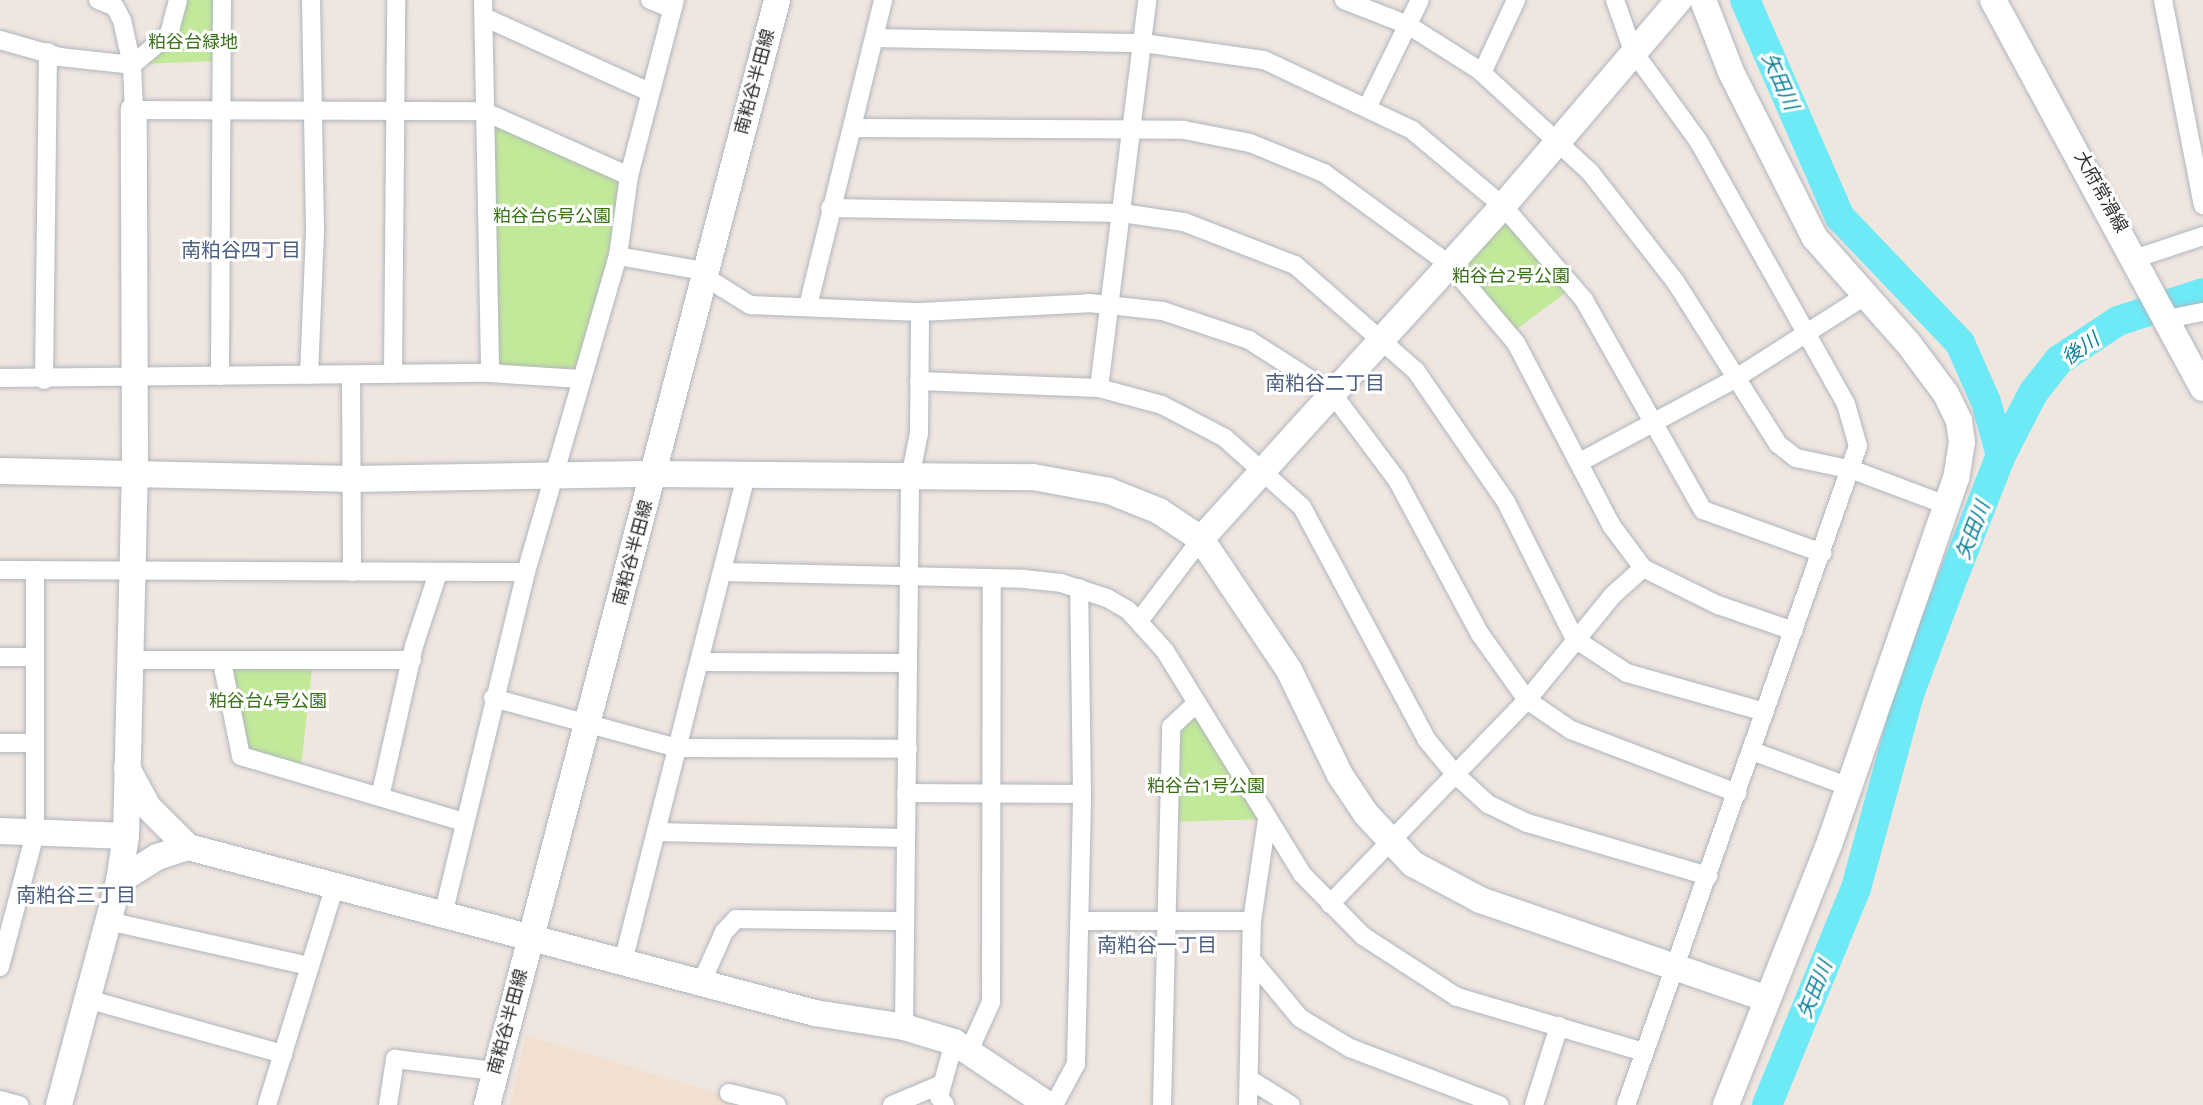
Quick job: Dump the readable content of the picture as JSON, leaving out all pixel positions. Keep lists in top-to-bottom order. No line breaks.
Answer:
{"streets":{"street":["南粕谷半田線","大府常滑線"]},"districts":["南粕谷四丁目","南粕谷二丁目","南粕谷三丁目","南粕谷一丁目"],"water":["矢田川","後川"],"parks":["粕谷台緑地","粕谷台6号公園","粕谷台2号公園","粕谷台4号公園","粕谷台1号公園"]}
